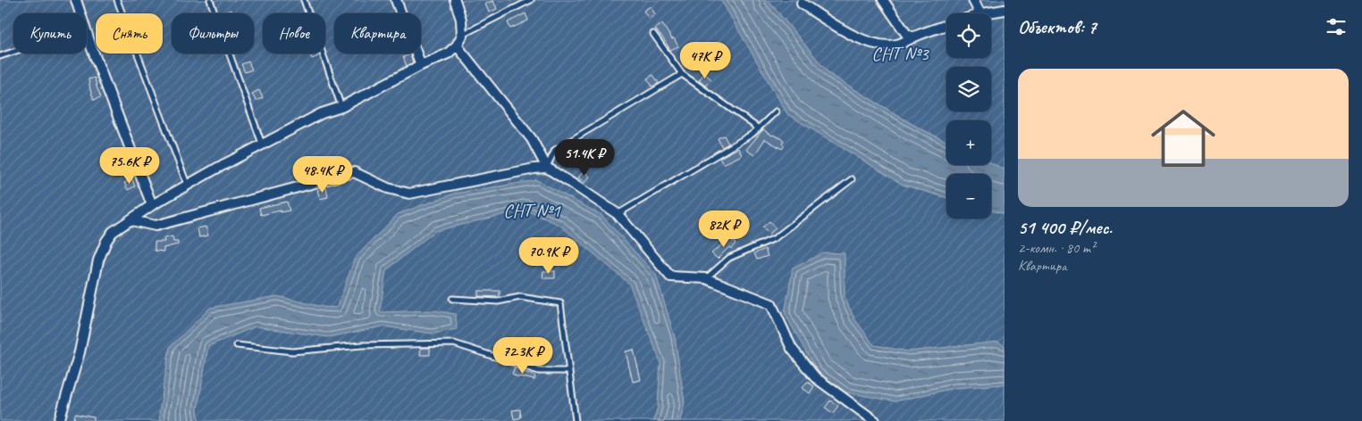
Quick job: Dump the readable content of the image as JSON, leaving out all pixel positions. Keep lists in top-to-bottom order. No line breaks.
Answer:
{"parks":["СНТ №3","СНТ №1"],"page":{"heading":"Объектов: 7","map_buttons":["+","−"],"chip":["Купить","Снять","Фильтры","Новое","Квартира"],"price":["47K ₽","51.4K ₽","75.6K ₽","48.4K ₽","82K ₽","70.9K ₽","72.3K ₽"],"list":[{"name":"51 400 ₽/мес.","note":"2-комн. · 80 m² · Квартира"}]}}
